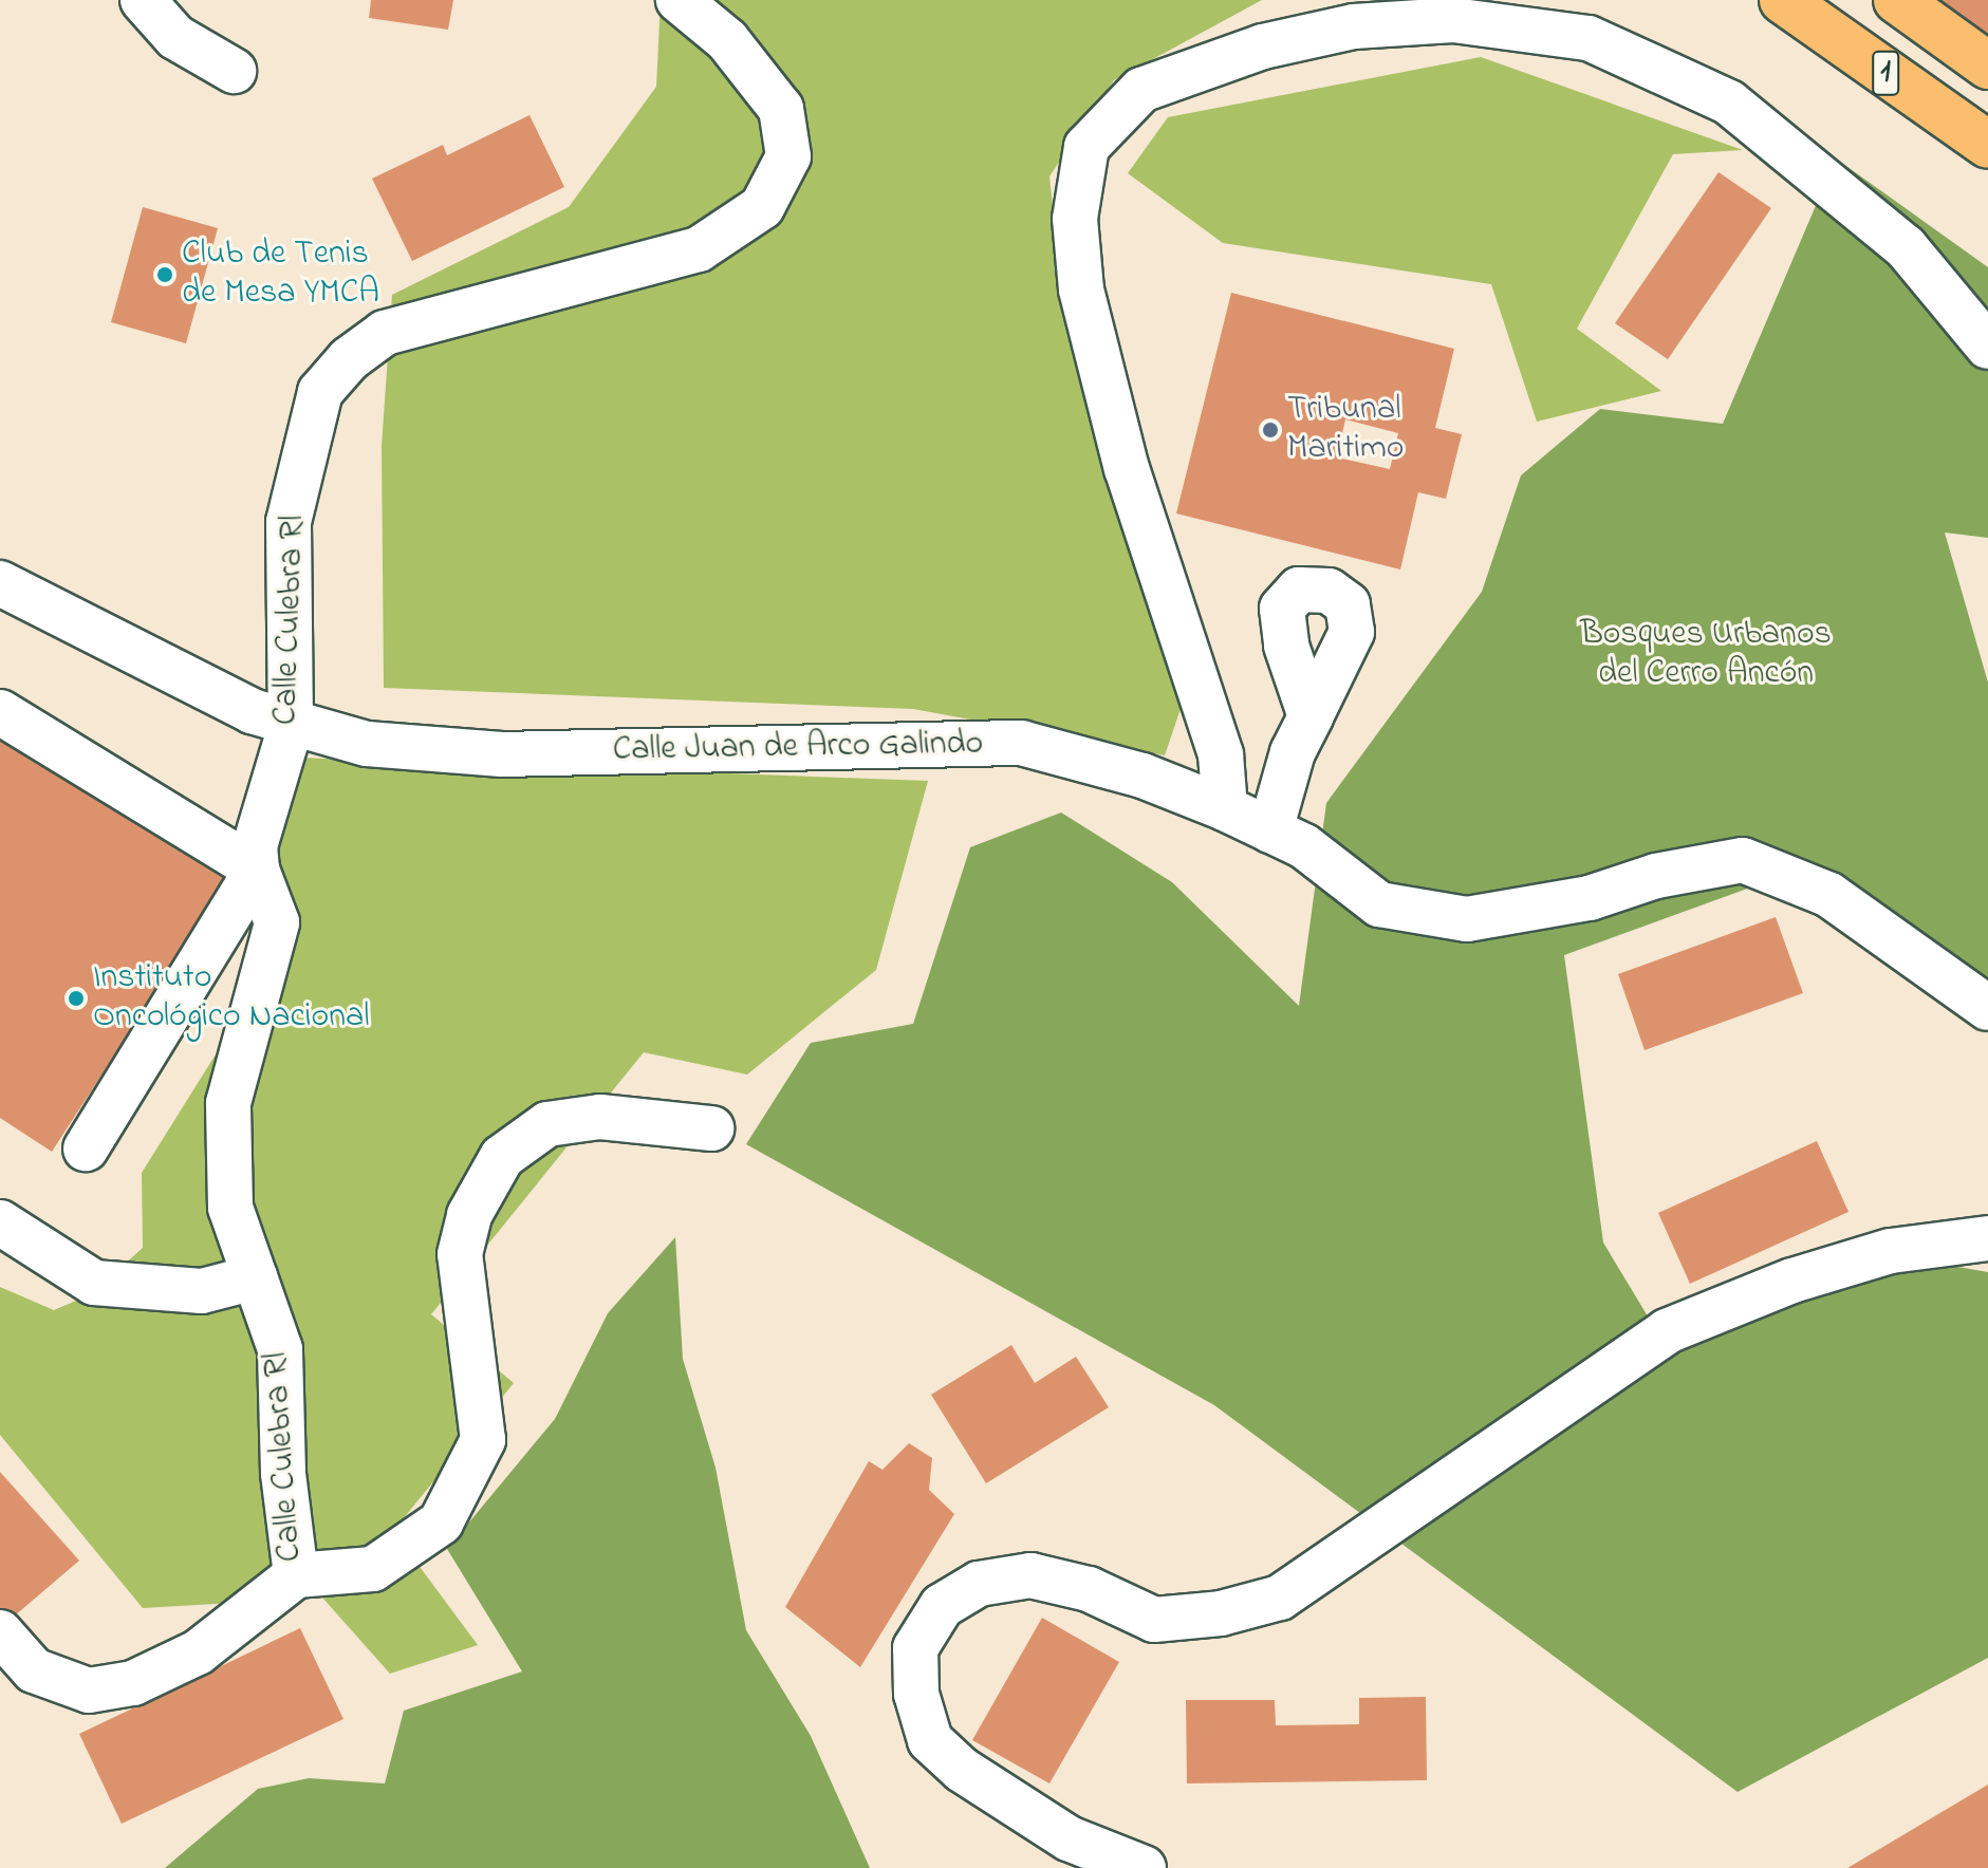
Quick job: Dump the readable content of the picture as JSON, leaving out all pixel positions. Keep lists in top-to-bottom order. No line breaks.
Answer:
{"streets":{"highway":["1"],"street":["Calle Culebra Rl","Calle Juan de Arco Galindo"]},"crossings":[["Calle Culebra Rl","Calle Juan de Arco Galindo"]],"parks":["Bosques Urbanos del Cerro Ancón"],"places":["Club de Tenis de Mesa YMCA","Tribunal Maritimo","Instituto Oncológico Nacional"]}
